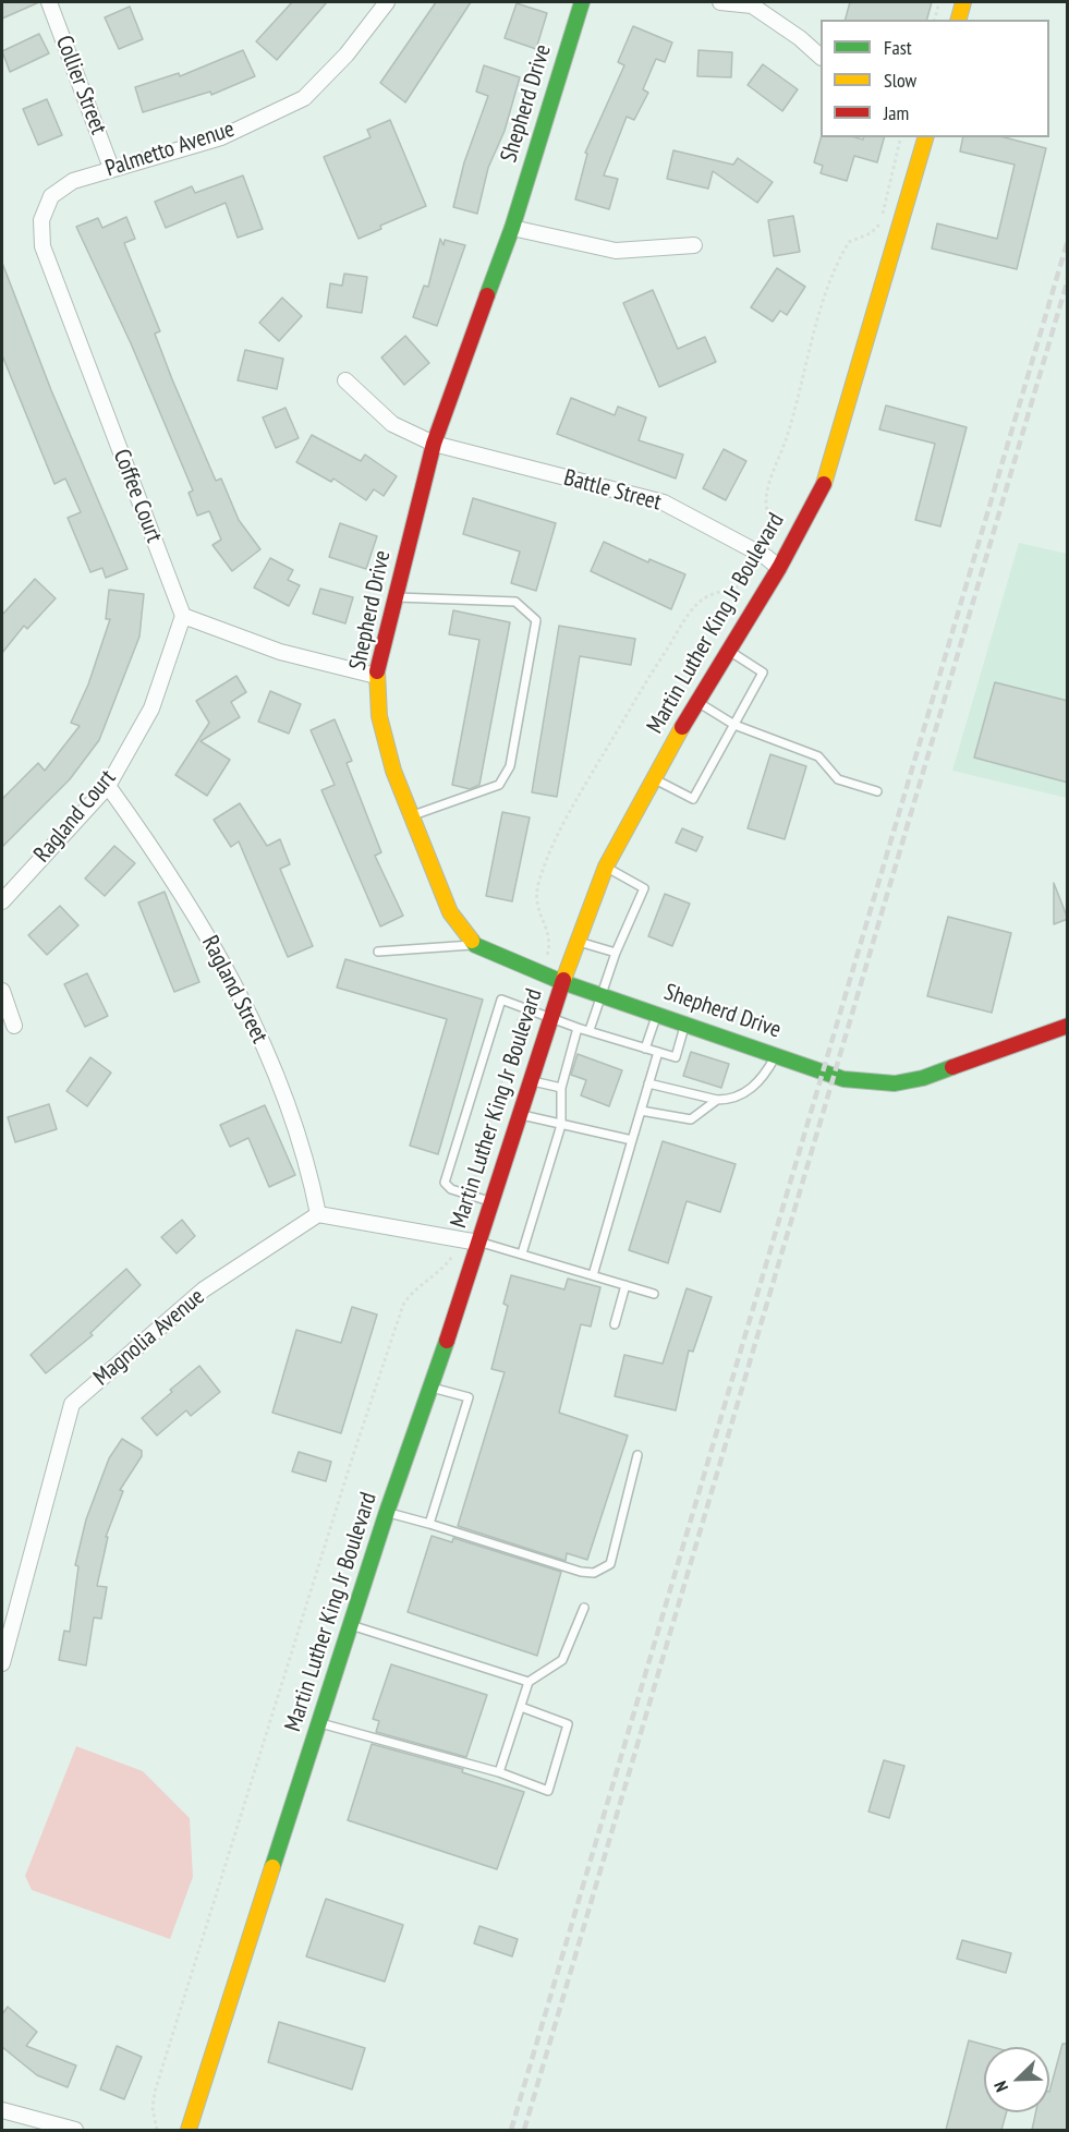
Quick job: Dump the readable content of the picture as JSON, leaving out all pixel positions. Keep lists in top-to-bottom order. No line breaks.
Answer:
{"streets":{"main road":["Shepherd Drive","Martin Luther King Jr Boulevard"],"street":["Collier Street","Palmetto Avenue","Battle Street","Coffee Court","Ragland Court","Ragland Street","Magnolia Avenue"]},"crossings":[["Collier Street","Palmetto Avenue"],["Shepherd Drive","Battle Street"],["Shepherd Drive","Martin Luther King Jr Boulevard"],["Palmetto Avenue","Coffee Court"],["Battle Street","Martin Luther King Jr Boulevard"],["Coffee Court","Ragland Court"],["Ragland Court","Ragland Street"],["Ragland Street","Magnolia Avenue"]],"legend":["Fast","Slow","Jam"],"north":"bottom left"}
